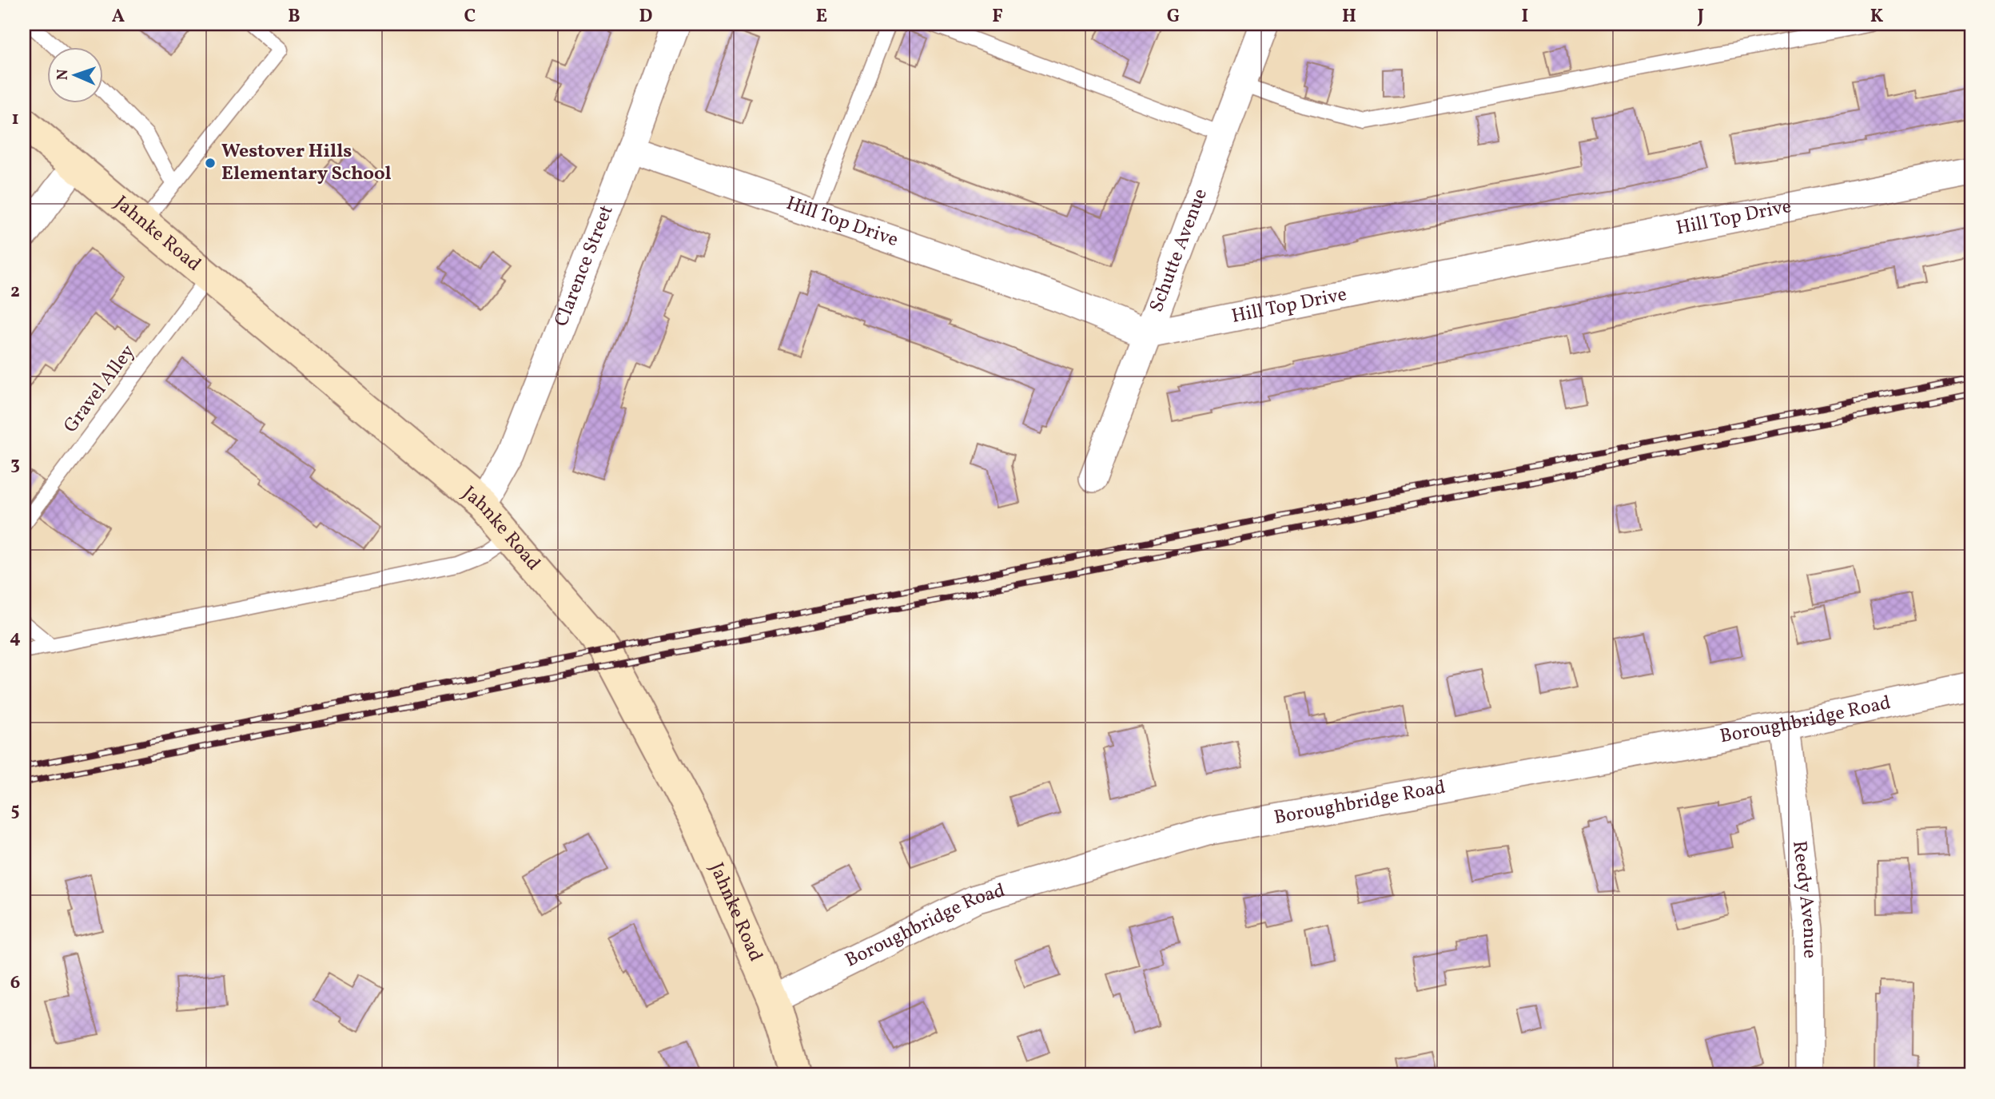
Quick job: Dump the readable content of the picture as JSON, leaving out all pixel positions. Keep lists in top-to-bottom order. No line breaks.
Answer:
{"streets":{"main road":["Jahnke Road"],"street":["Hill Top Drive","Schutte Avenue","Clarence Street","Boroughbridge Road","Reedy Avenue"],"lane":["Gravel Alley"]},"crossings":[["Hill Top Drive","Schutte Avenue"],["Hill Top Drive","Clarence Street"],["Jahnke Road","Clarence Street"],["Jahnke Road","Gravel Alley"],["Jahnke Road","Boroughbridge Road"],["Boroughbridge Road","Reedy Avenue"]],"places":["Westover Hills Elementary School"],"north":"left","grid":{"columns":["A","B","C","D","E","F","G","H","I","J","K"],"rows":["1","2","3","4","5","6"]}}
